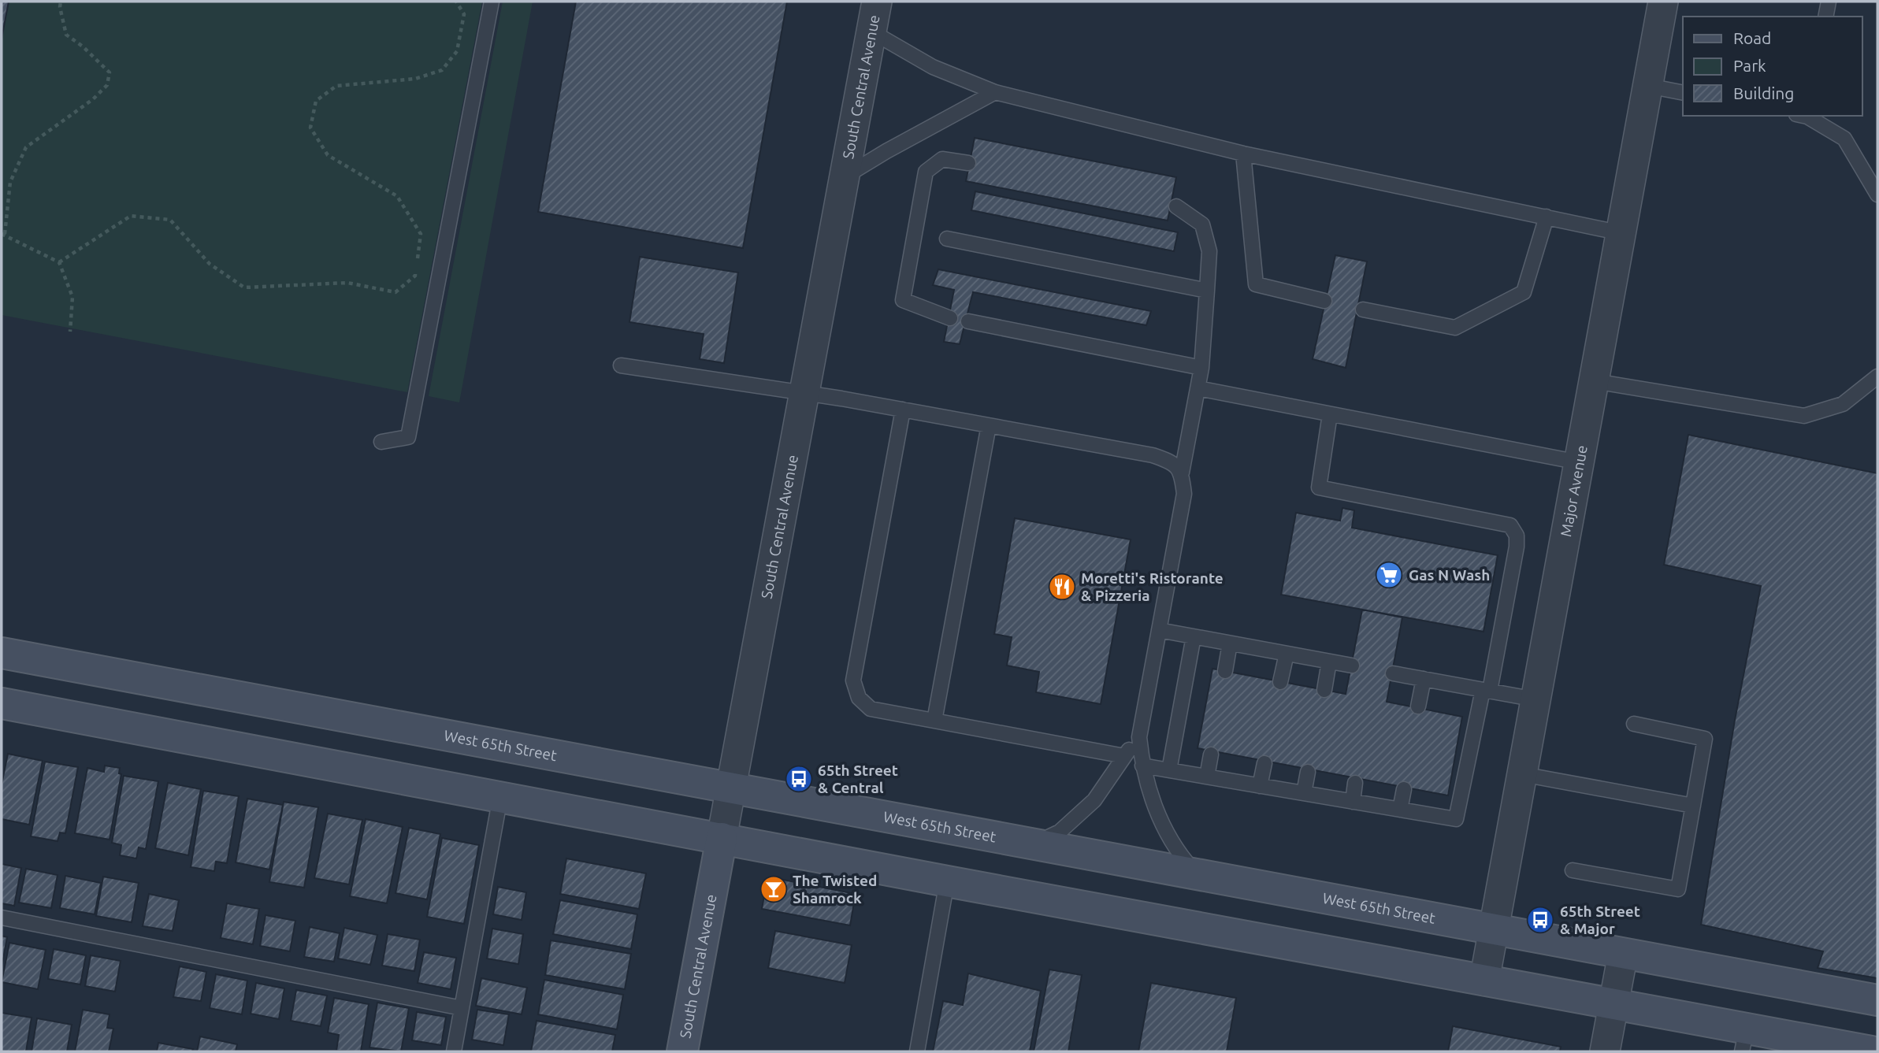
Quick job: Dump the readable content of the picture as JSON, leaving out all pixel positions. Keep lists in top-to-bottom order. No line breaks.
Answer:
{"streets":{"street":["South Central Avenue","Major Avenue","West 65th Street"]},"crossings":[["South Central Avenue","West 65th Street"],["Major Avenue","West 65th Street"]],"places":{"supermarket":["Gas N Wash"],"restaurant":["Moretti's Ristorante & Pizzeria"],"bus stop":["65th Street & Central","65th Street & Major"],"bar":["The Twisted Shamrock"]},"legend":["Road","Park","Building"]}
